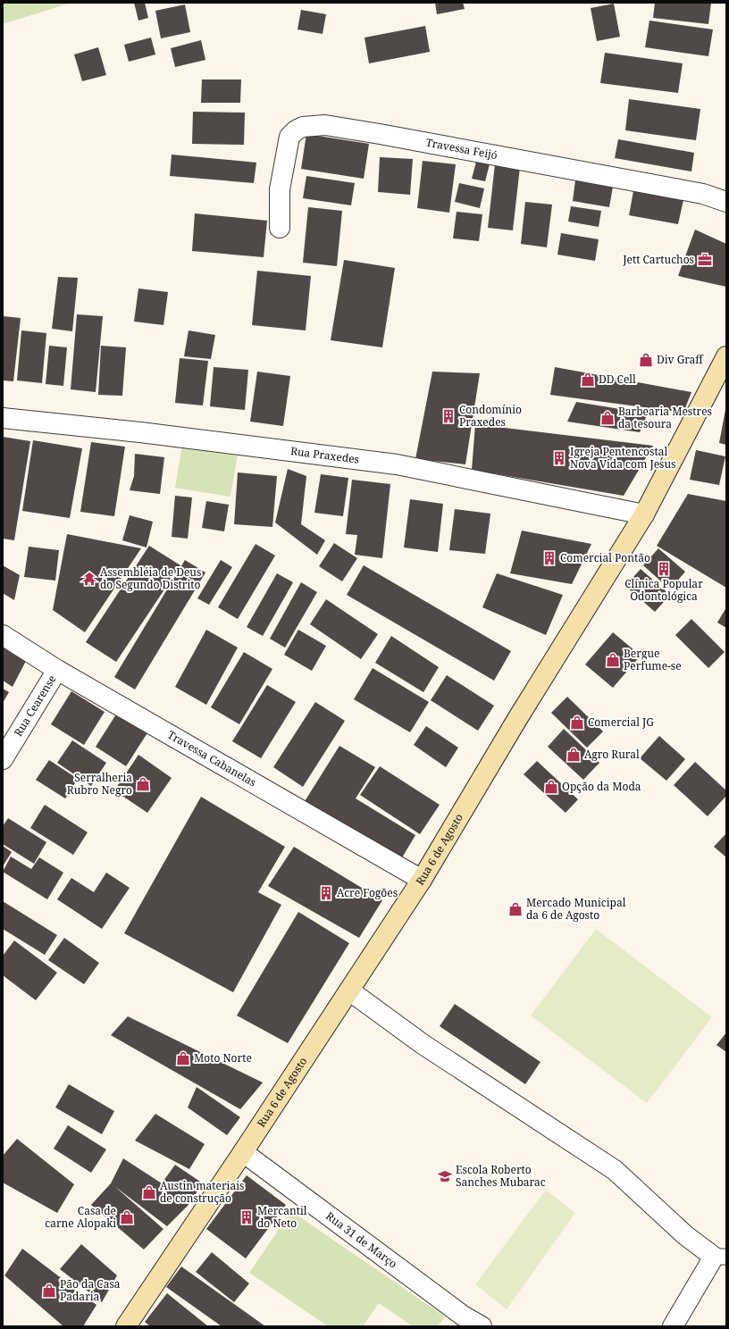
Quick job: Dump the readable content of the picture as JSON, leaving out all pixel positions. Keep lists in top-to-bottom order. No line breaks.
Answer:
{"streets":{"street":["Travessa Feijó","Rua Praxedes","Rua Cearense","Travessa Cabanelas","Rua 6 de Agosto","Rua 31 de Março"]},"crossings":[["Rua Praxedes","Rua 6 de Agosto"],["Rua Cearense","Travessa Cabanelas"],["Travessa Cabanelas","Rua 6 de Agosto"],["Rua 6 de Agosto","Rua 31 de Março"]],"places":{"office":["Jett Cartuchos"],"shop":["Div Graff","DD Cell","Barbearia Mestres da tesoura","Bergue Perfume-se","Comercial JG","Agro Rural","Serralheria Rubro Negro","Opção da Moda","Mercado Municipal da 6 de Agosto","Moto Norte","Austin materiais de construção","Casa de carne Alopaki","Pão da Casa Padaria"],"building":["Condomínio Praxedes","Igreja Pentencostal Nova Vida com Jesus","Comercial Pontão","Clínica Popular Odontológica","Acre Fogões","Mercantil do Neto"],"temple":["Assembléia de Deus do Segundo Distrito"],"school or university":["Escola Roberto Sanches Mubarac"]}}
